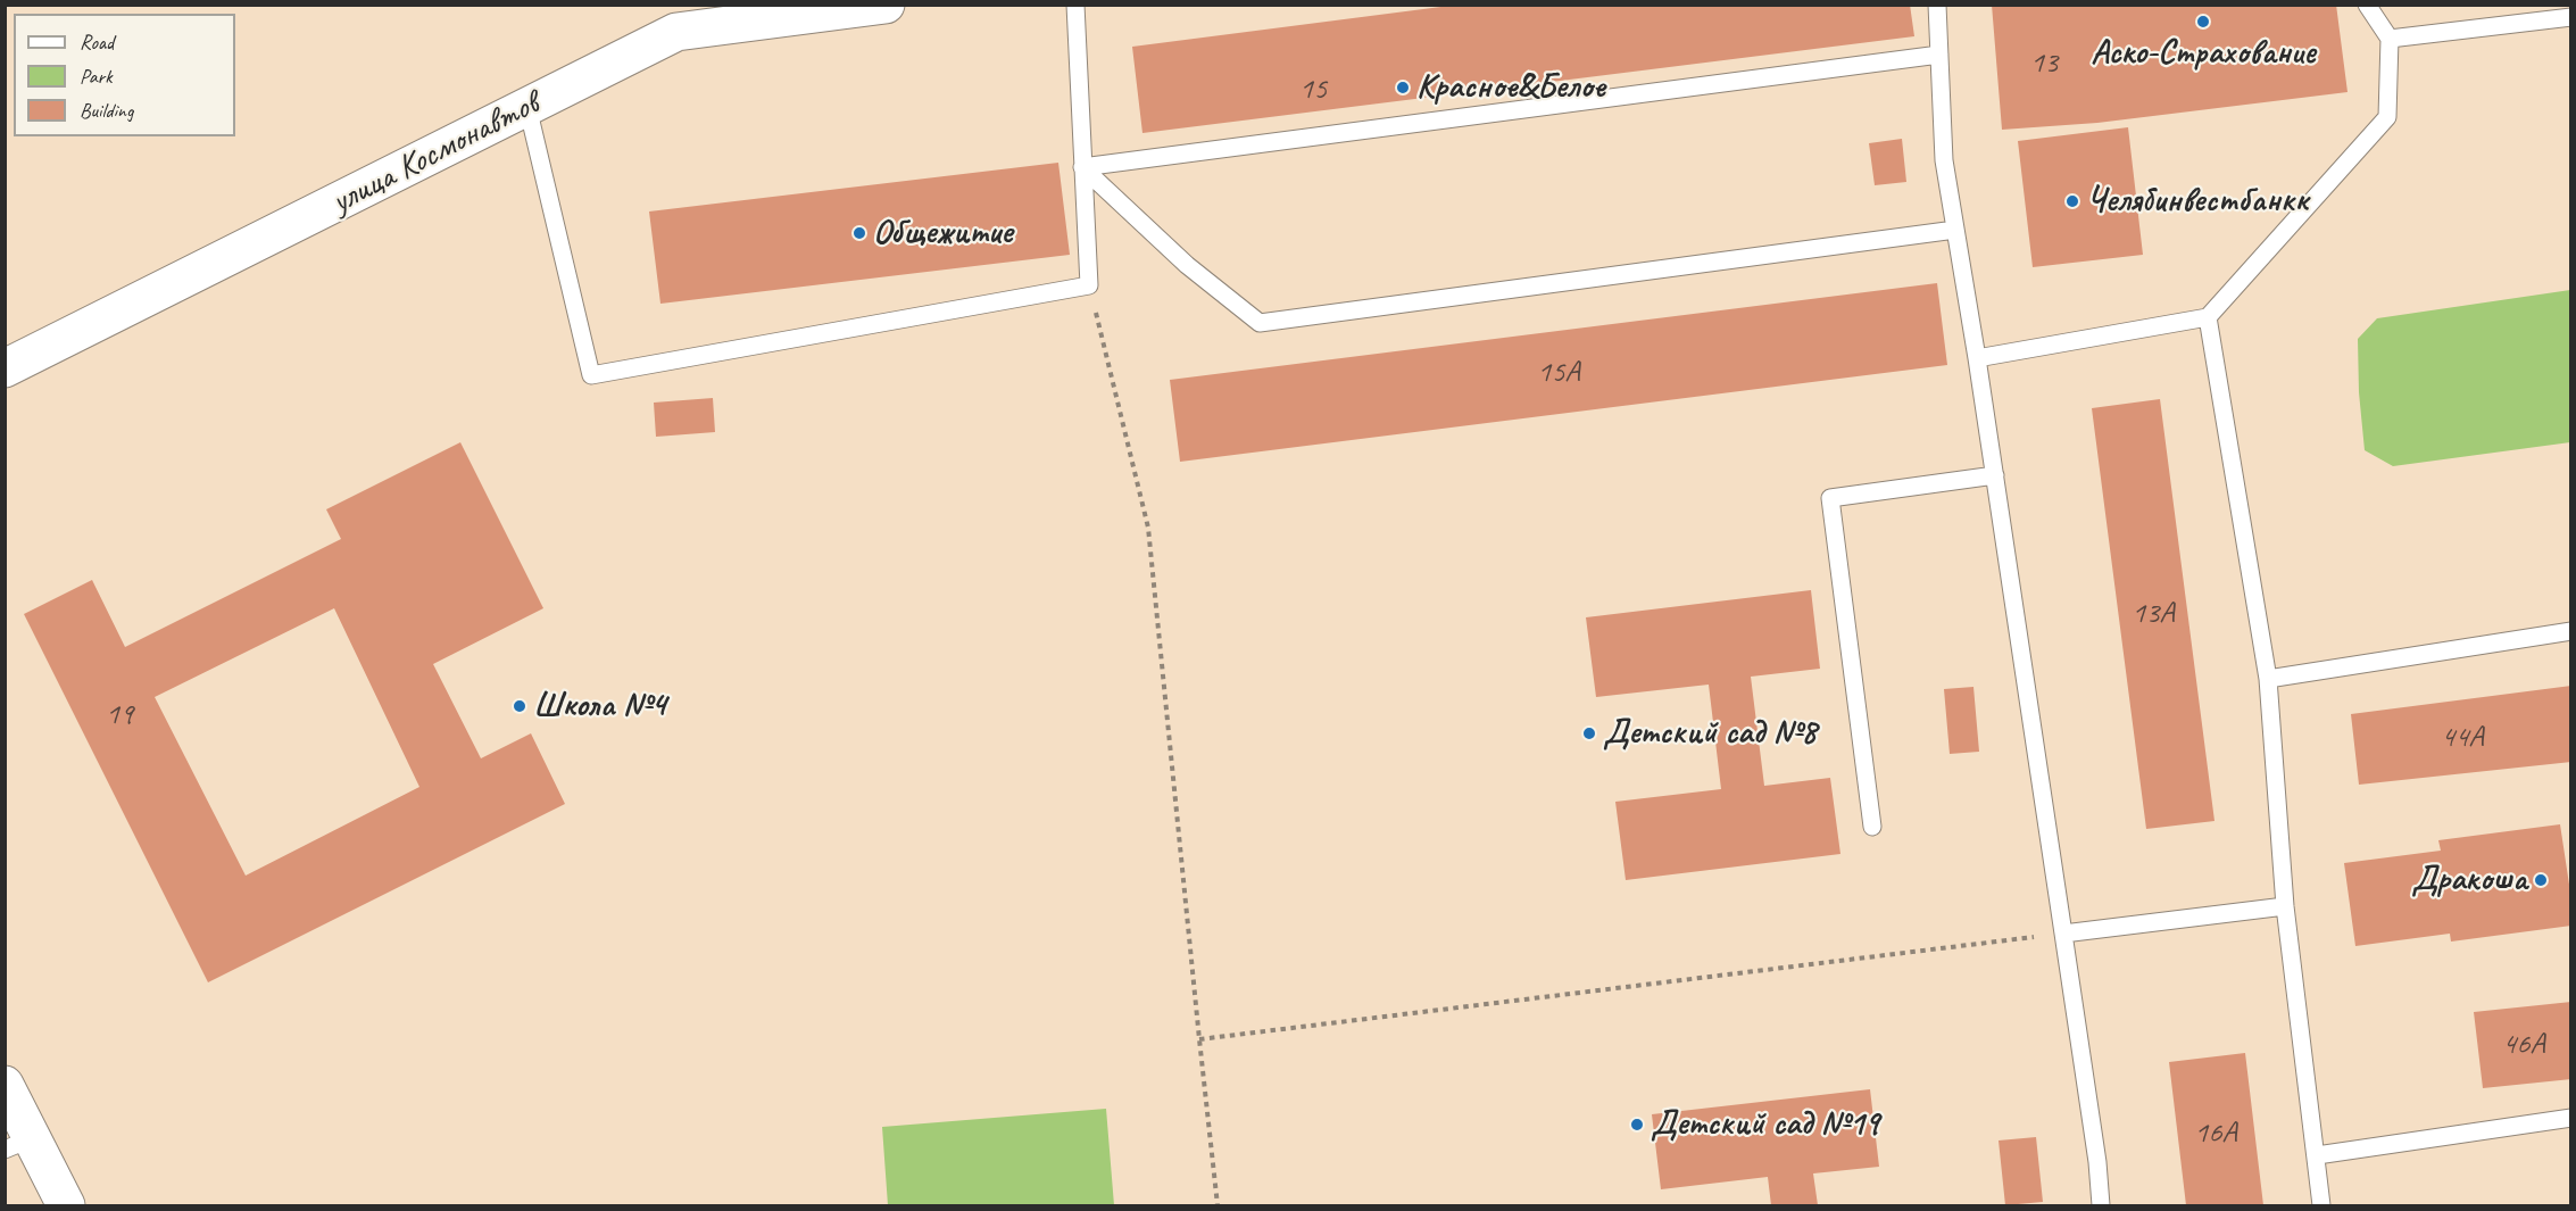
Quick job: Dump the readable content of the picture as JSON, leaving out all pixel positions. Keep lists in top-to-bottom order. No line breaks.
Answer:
{"streets":{"street":["улица Космонавтов"]},"places":["Аско-Страхование","Красное&Белое","Челябинвестбанкк","Общежитие","Школа №4","Детский сад №8","Дракоша","Детский сад №19"],"house_numbers":["13","15","15А","13А","19","44А","46А","16А"],"legend":["Road","Park","Building"]}
